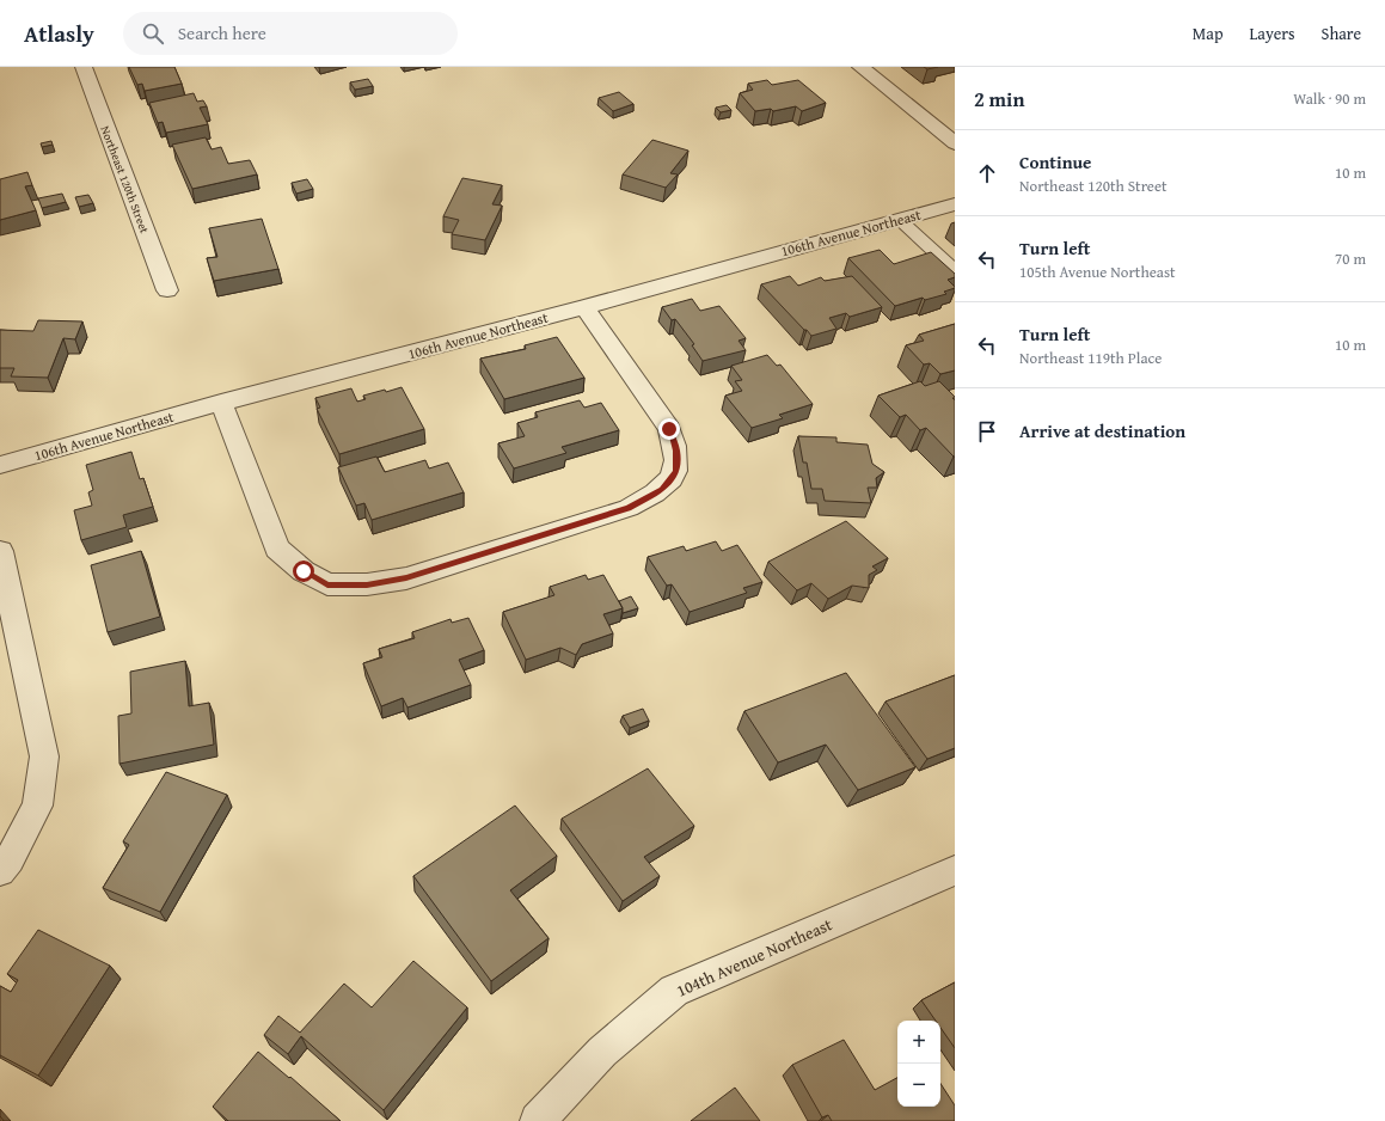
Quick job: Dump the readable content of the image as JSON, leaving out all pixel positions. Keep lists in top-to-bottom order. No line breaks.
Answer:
{"streets":{"street":["Northeast 120th Street","106th Avenue Northeast","104th Avenue Northeast"]},"page":{"header":"Atlasly","search":"Search here","nav":["Map","Layers","Share"],"heading":["2 min","Walk · 90 m"],"list":[["Continue","Northeast 120th Street","10 m"],["Turn left","105th Avenue Northeast","70 m"],["Turn left","Northeast 119th Place","10 m"],"Arrive at destination"],"map_buttons":["+","−"]}}
